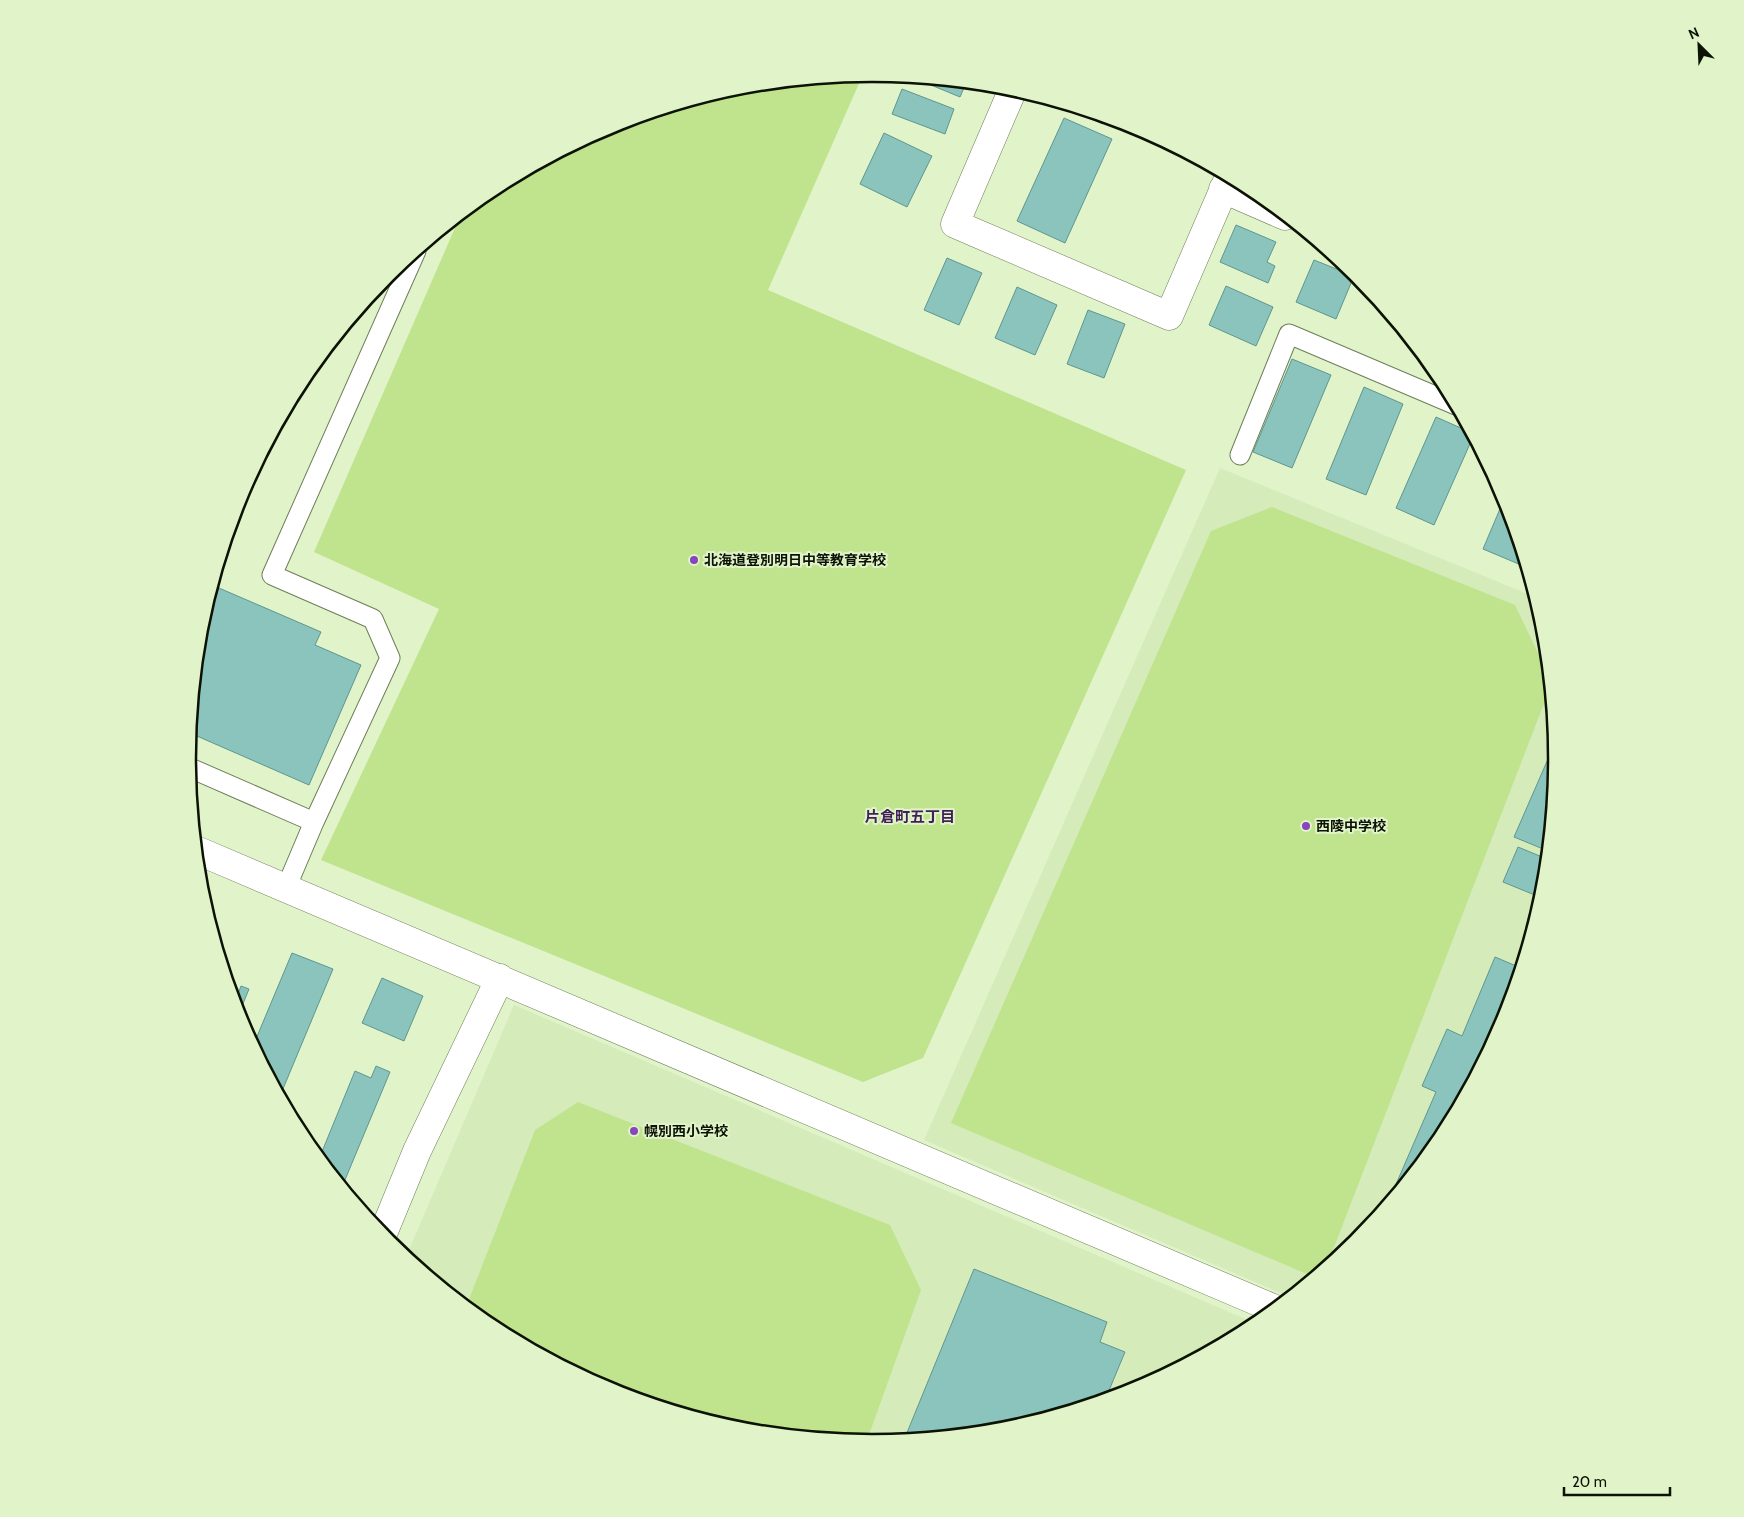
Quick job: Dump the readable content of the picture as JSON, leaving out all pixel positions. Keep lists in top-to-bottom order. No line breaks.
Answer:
{"districts":["片倉町五丁目"],"places":["北海道登別明日中等教育学校","西陵中学校","幌別西小学校"],"scale_bar":"20 m","north":"top left"}
